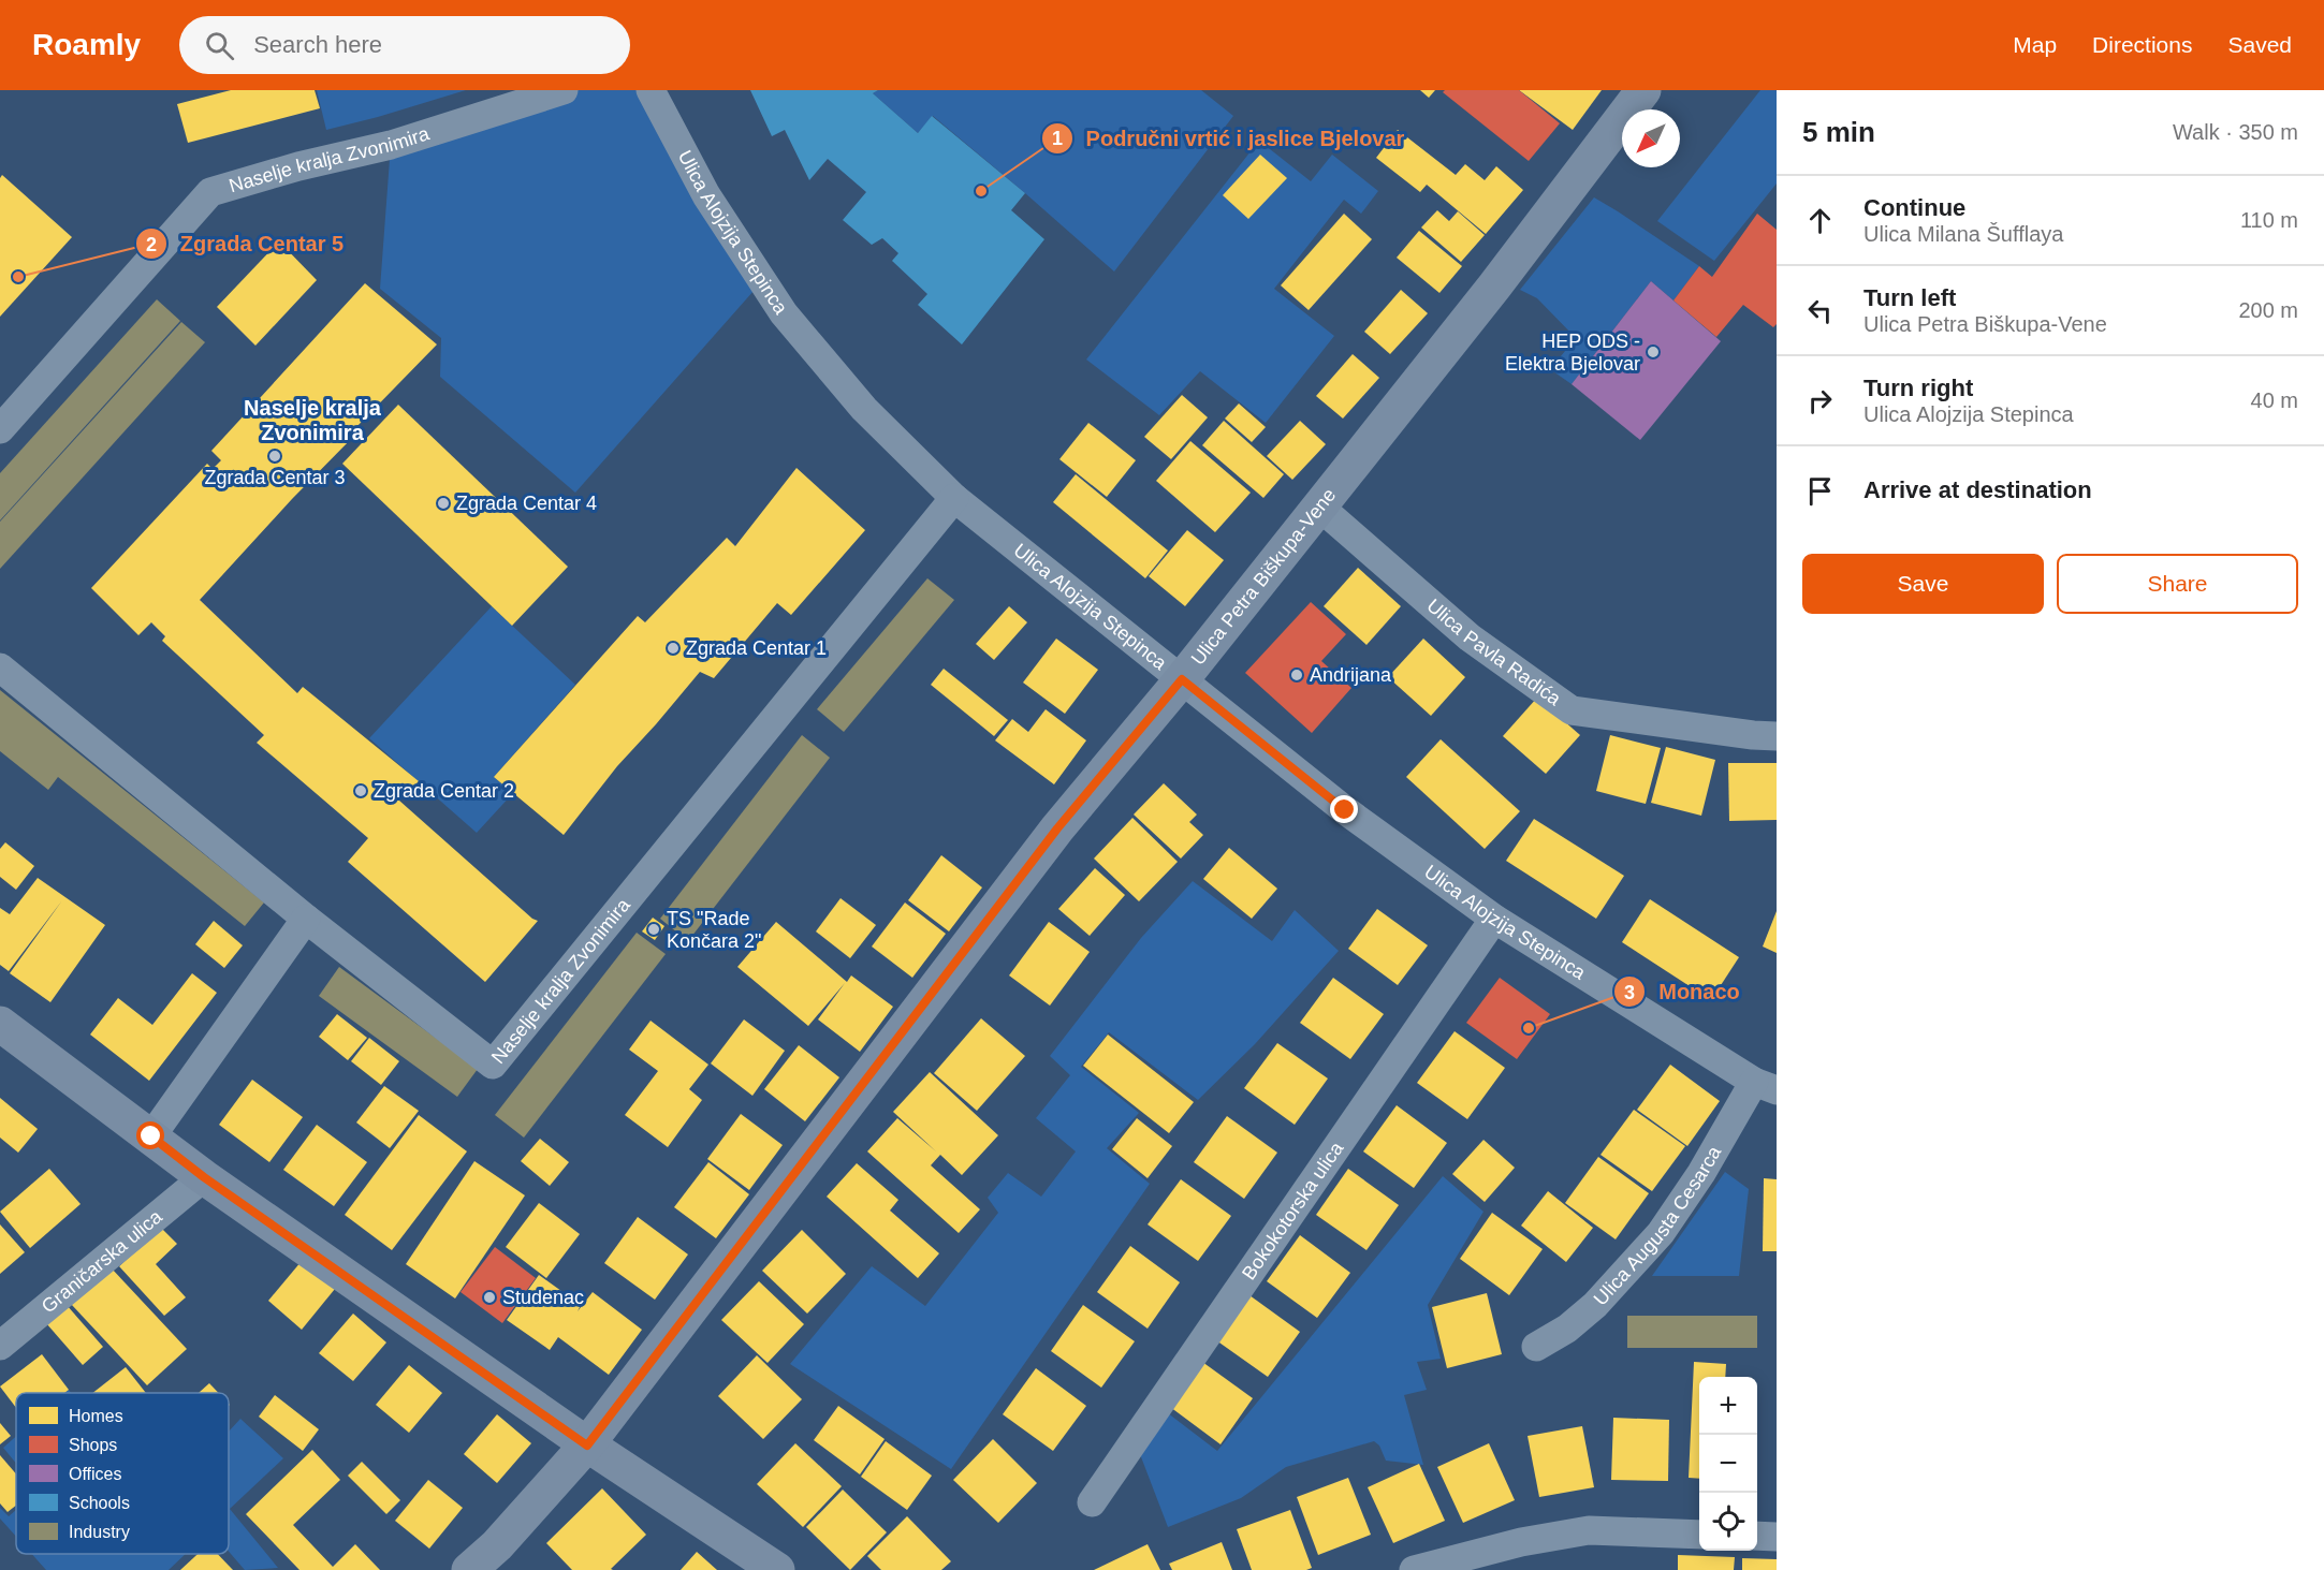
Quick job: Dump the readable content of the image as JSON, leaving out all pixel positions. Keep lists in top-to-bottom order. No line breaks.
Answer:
{"streets":{"main road":["Ulica Petra Biškupa-Vene"],"street":["Naselje kralja Zvonimira","Ulica Alojzija Stepinca","Ulica Pavla Radića","Bokokotorska ulica","Ulica Augusta Cesarca","Graničarska ulica"]},"crossings":[["Naselje kralja Zvonimira","Ulica Alojzija Stepinca"],["Ulica Alojzija Stepinca","Ulica Petra Biškupa-Vene"],["Ulica Alojzija Stepinca","Bokokotorska ulica"],["Ulica Alojzija Stepinca","Ulica Augusta Cesarca"],["Ulica Petra Biškupa-Vene","Ulica Pavla Radića"]],"districts":["Naselje kralja Zvonimira"],"places":["Područni vrtić i jaslice Bjelovar","Zgrada Centar 5","HEP ODS - Elektra Bjelovar","Zgrada Centar 3","Zgrada Centar 4","Zgrada Centar 1","Andrijana","Zgrada Centar 2","TS \"Rade Končara 2\"","Monaco","Studenac"],"legend":["Homes","Shops","Offices","Schools","Industry"],"north":"bottom left","page":{"header":"Roamly","search":"Search here","nav":["Map","Directions","Saved"],"heading":["5 min","Walk · 350 m"],"list":[["Continue","Ulica Milana Šufflaya","110 m"],["Turn left","Ulica Petra Biškupa-Vene","200 m"],["Turn right","Ulica Alojzija Stepinca","40 m"],"Arrive at destination"],"buttons":["Save","Share"],"map_buttons":["+","−"]}}
